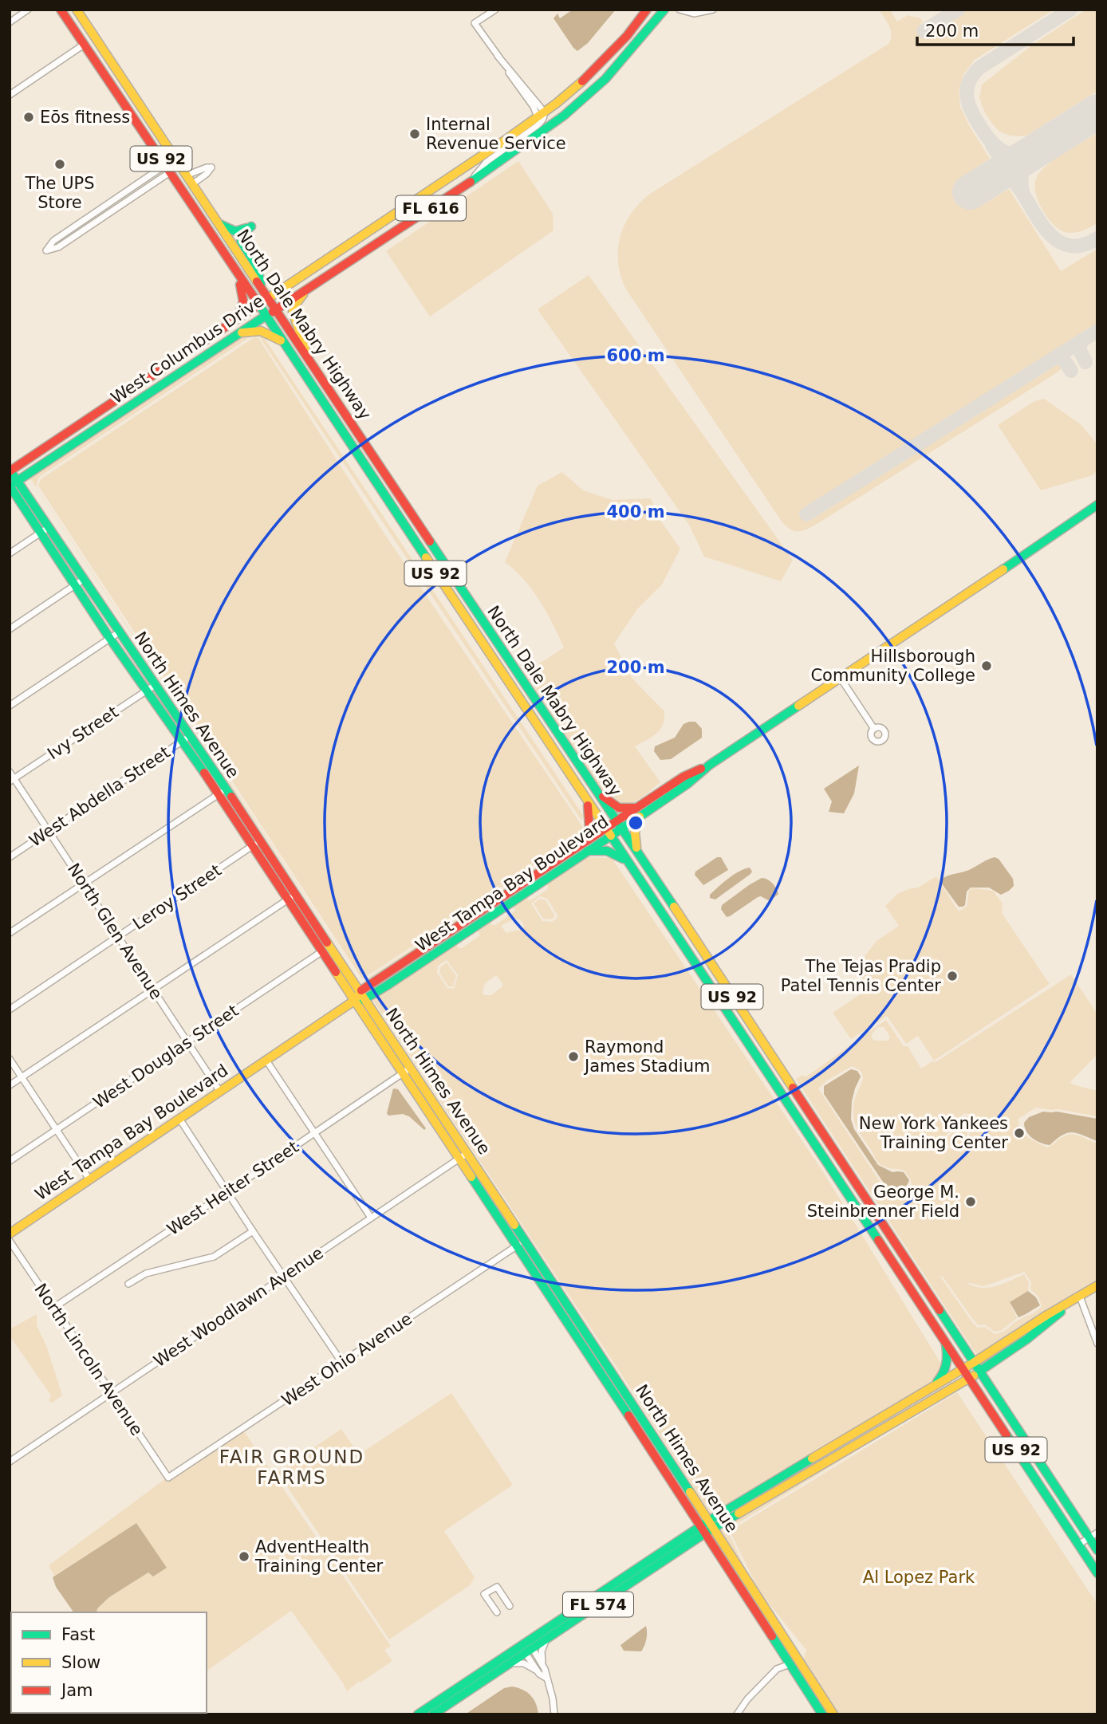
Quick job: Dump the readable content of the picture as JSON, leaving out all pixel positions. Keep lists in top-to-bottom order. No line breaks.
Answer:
{"streets":{"main road":["US 92","FL 616","North Dale Mabry Highway","West Columbus Drive","North Himes Avenue","West Tampa Bay Boulevard","FL 574"],"street":["Ivy Street","West Abdella Street","Leroy Street","North Glen Avenue","West Douglas Street","West Heiter Street","West Woodlawn Avenue","North Lincoln Avenue","West Ohio Avenue"]},"crossings":[["US 92","North Dale Mabry Highway"],["US 92","West Columbus Drive"],["FL 616","West Columbus Drive"],["North Dale Mabry Highway","West Columbus Drive"],["North Dale Mabry Highway","West Tampa Bay Boulevard"],["North Dale Mabry Highway","FL 574"],["West Columbus Drive","North Himes Avenue"],["North Himes Avenue","Ivy Street"],["North Himes Avenue","West Abdella Street"],["North Himes Avenue","West Tampa Bay Boulevard"],["North Himes Avenue","Leroy Street"],["North Himes Avenue","West Douglas Street"],["North Himes Avenue","West Heiter Street"],["North Himes Avenue","West Woodlawn Avenue"],["North Himes Avenue","West Ohio Avenue"],["North Himes Avenue","FL 574"],["Ivy Street","North Glen Avenue"],["West Abdella Street","North Glen Avenue"],["West Tampa Bay Boulevard","North Glen Avenue"],["Leroy Street","North Glen Avenue"],["North Glen Avenue","West Douglas Street"],["West Heiter Street","North Lincoln Avenue"],["West Woodlawn Avenue","North Lincoln Avenue"],["North Lincoln Avenue","West Ohio Avenue"]],"districts":["FAIR GROUND FARMS"],"parks":["Al Lopez Park"],"places":["Eōs fitness","Internal Revenue Service","The UPS Store","Hillsborough Community College","The Tejas Pradip Patel Tennis Center","Raymond James Stadium","New York Yankees Training Center","George M. Steinbrenner Field","AdventHealth Training Center"],"legend":["Fast","Slow","Jam"],"scale_bar":"200 m","rings":["600 m","400 m","200 m"]}
